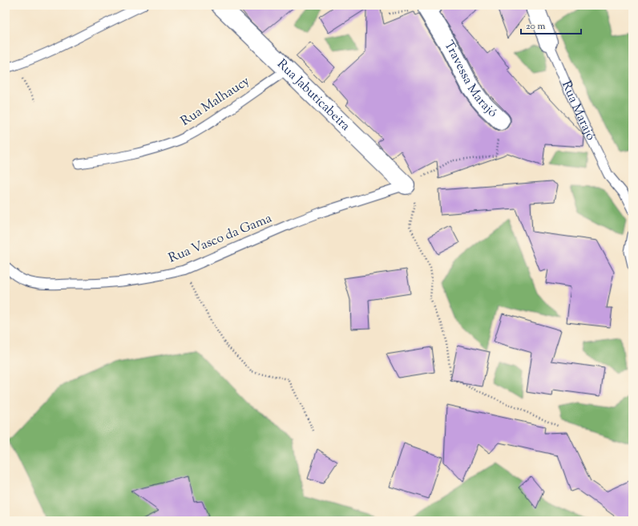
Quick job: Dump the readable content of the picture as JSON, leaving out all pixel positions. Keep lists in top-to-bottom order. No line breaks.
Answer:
{"streets":{"street":["Travessa Marajó","Rua Jabuticabeira","Rua Marajó"],"lane":["Rua Malhaucy","Rua Vasco da Gama"]},"crossings":[["Travessa Marajó","Rua Jabuticabeira"],["Travessa Marajó","Rua Vasco da Gama"],["Rua Jabuticabeira","Rua Malhaucy"],["Rua Jabuticabeira","Rua Vasco da Gama"]],"scale_bar":"20 m"}
